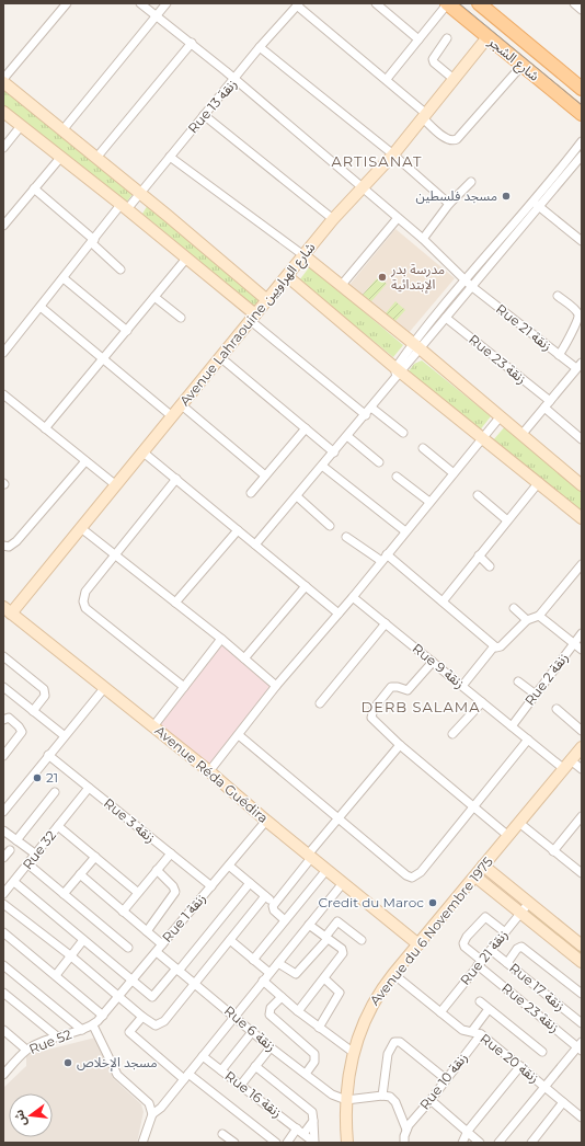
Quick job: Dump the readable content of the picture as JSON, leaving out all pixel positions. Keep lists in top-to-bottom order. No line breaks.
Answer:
{"streets":{"main road":["شارع الشجر"],"street":["Rue 13 زنقة","Avenue Lahraouine شارع الهراويين","Rue 21 زنقة","Rue 23 زنقة","Rue 9 زنقة","Rue 2 زنقة","Avenue Réda Guédira","Rue 3 زنقة","Rue 32","Rue 1 زنقة","Avenue du 6 Novembre 1975","Rue 17 زنقة","Rue 6 زنقة","Rue 52","Rue 20 زنقة","Rue 10 زنقة","Rue 16 زنقة"]},"crossings":[["شارع الشجر","Avenue Lahraouine شارع الهراويين"],["Rue 13 زنقة","Rue 21 زنقة"],["Avenue Lahraouine شارع الهراويين","Rue 21 زنقة"],["Avenue Lahraouine شارع الهراويين","Avenue Réda Guédira"],["Rue 21 زنقة","Rue 23 زنقة"],["Rue 21 زنقة","Rue 17 زنقة"],["Rue 21 زنقة","Rue 20 زنقة"],["Rue 9 زنقة","Rue 2 زنقة"],["Rue 9 زنقة","Avenue du 6 Novembre 1975"],["Avenue Réda Guédira","Rue 1 زنقة"],["Avenue Réda Guédira","Avenue du 6 Novembre 1975"],["Rue 3 زنقة","Rue 32"],["Rue 3 زنقة","Rue 1 زنقة"],["Rue 1 زنقة","Rue 6 زنقة"],["Rue 1 زنقة","Rue 52"],["Avenue du 6 Novembre 1975","Rue 6 زنقة"],["Avenue du 6 Novembre 1975","Rue 20 زنقة"],["Rue 20 زنقة","Rue 10 زنقة"]],"districts":["ARTISANAT","DERB SALAMA"],"places":["مسجد فلسطين","مدرسة بدر الإبتدائية","21","Credit du Maroc","مسجد الإخلاص"],"north":"left"}
